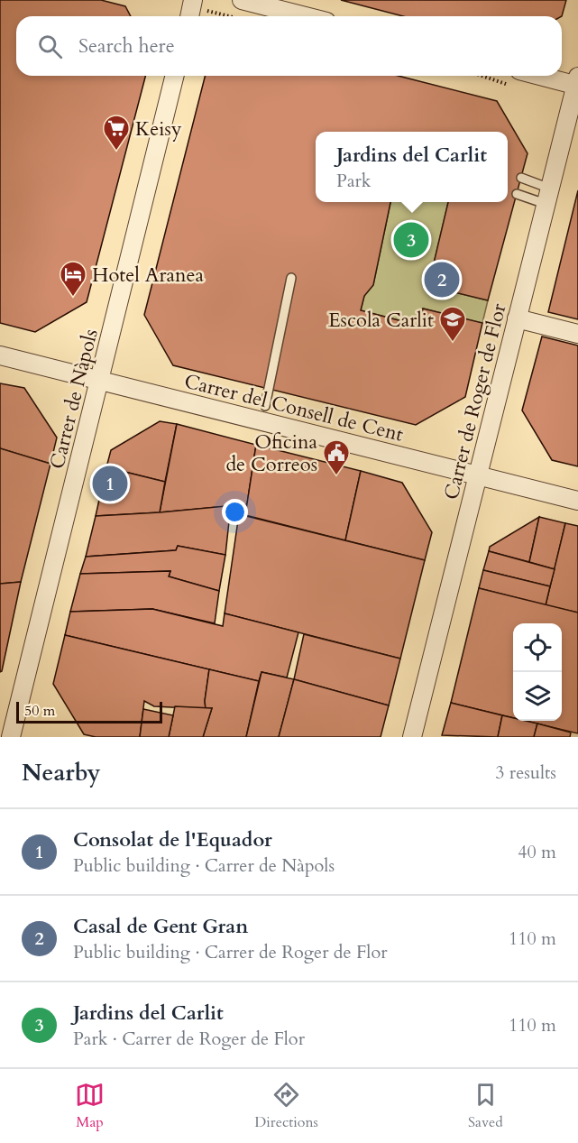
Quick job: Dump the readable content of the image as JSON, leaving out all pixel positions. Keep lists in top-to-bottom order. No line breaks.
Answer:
{"streets":{"street":["Carrer de Nàpols","Carrer de Roger de Flor","Carrer del Consell de Cent"]},"crossings":[["Carrer de Nàpols","Carrer del Consell de Cent"],["Carrer de Roger de Flor","Carrer del Consell de Cent"]],"places":{"supermarket":["Keisy"],"hotel":["Hotel Aranea"],"school or university":["Escola Carlit"],"public building":["Oficina de Correos"]},"scale_bar":"50 m","page":{"search":"Search here","popup":["Jardins del Carlit","Park"],"pins":["3","2","1"],"scale":"50 m","heading":["Nearby","3 results"],"list":[{"mark":"1","name":"Consolat de l'Equador","note":"Public building · Carrer de Nàpols","value":"40 m"},{"mark":"2","name":"Casal de Gent Gran","note":"Public building · Carrer de Roger de Flor","value":"110 m"},{"mark":"3","name":"Jardins del Carlit","note":"Park · Carrer de Roger de Flor","value":"110 m"}],"nav":["Map","Directions","Saved"]}}
